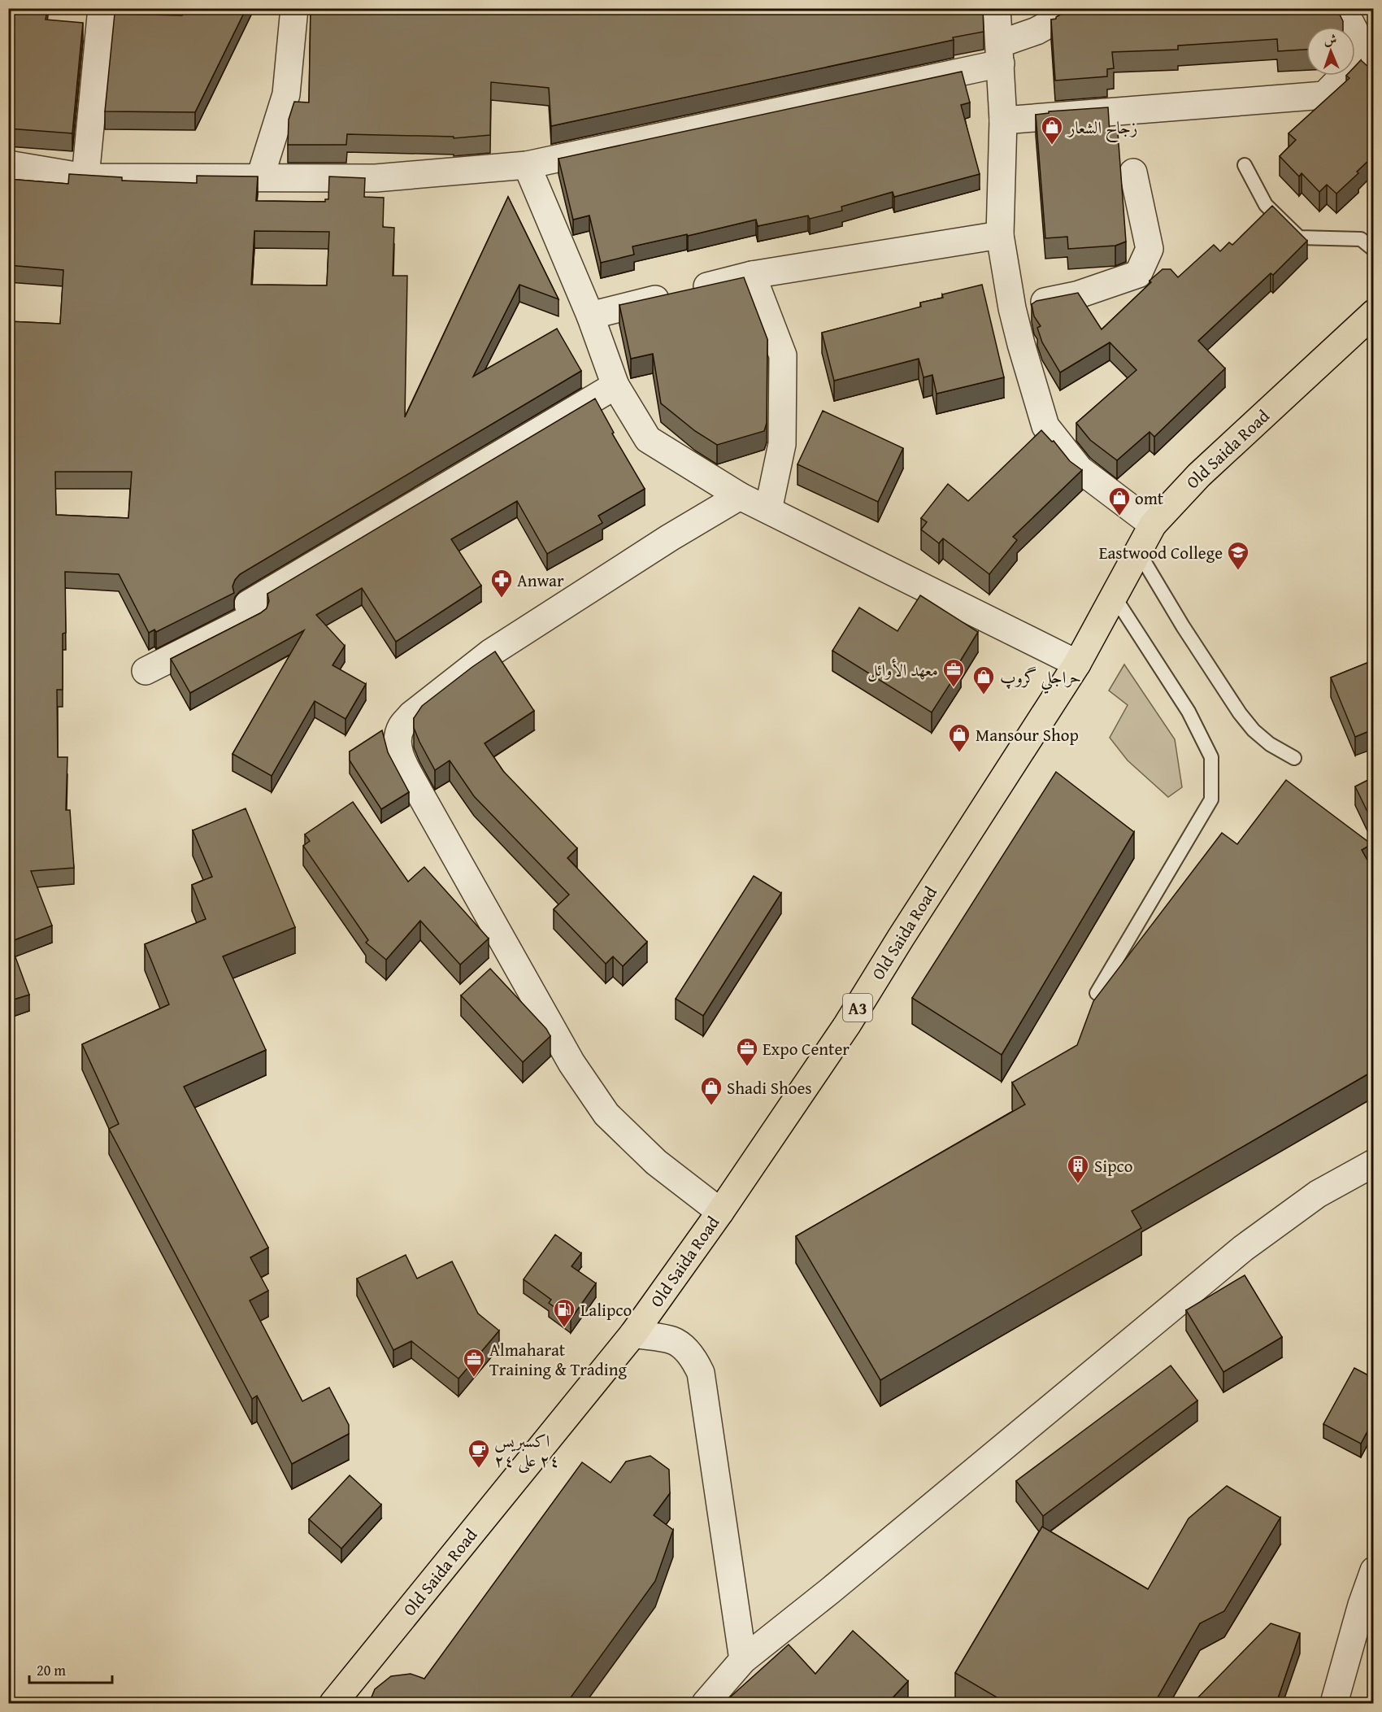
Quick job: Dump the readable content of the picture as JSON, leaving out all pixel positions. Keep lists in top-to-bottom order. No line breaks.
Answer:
{"streets":{"highway":["Old Saida Road","A3"]},"places":{"shop":["زجاح الشعار","omt","حراجلي گروپ","Mansour Shop","Shadi Shoes"],"school or university":["Eastwood College"],"pharmacy":["Anwar"],"office":["معهد الأوائل","Expo Center","Almaharat Training & Trading"],"building":["Sipco"],"fuel station":["Lalipco"],"cafe":["اكسبريس ٢٤ على ٢٤"]},"scale_bar":"20 m","north":"top"}
